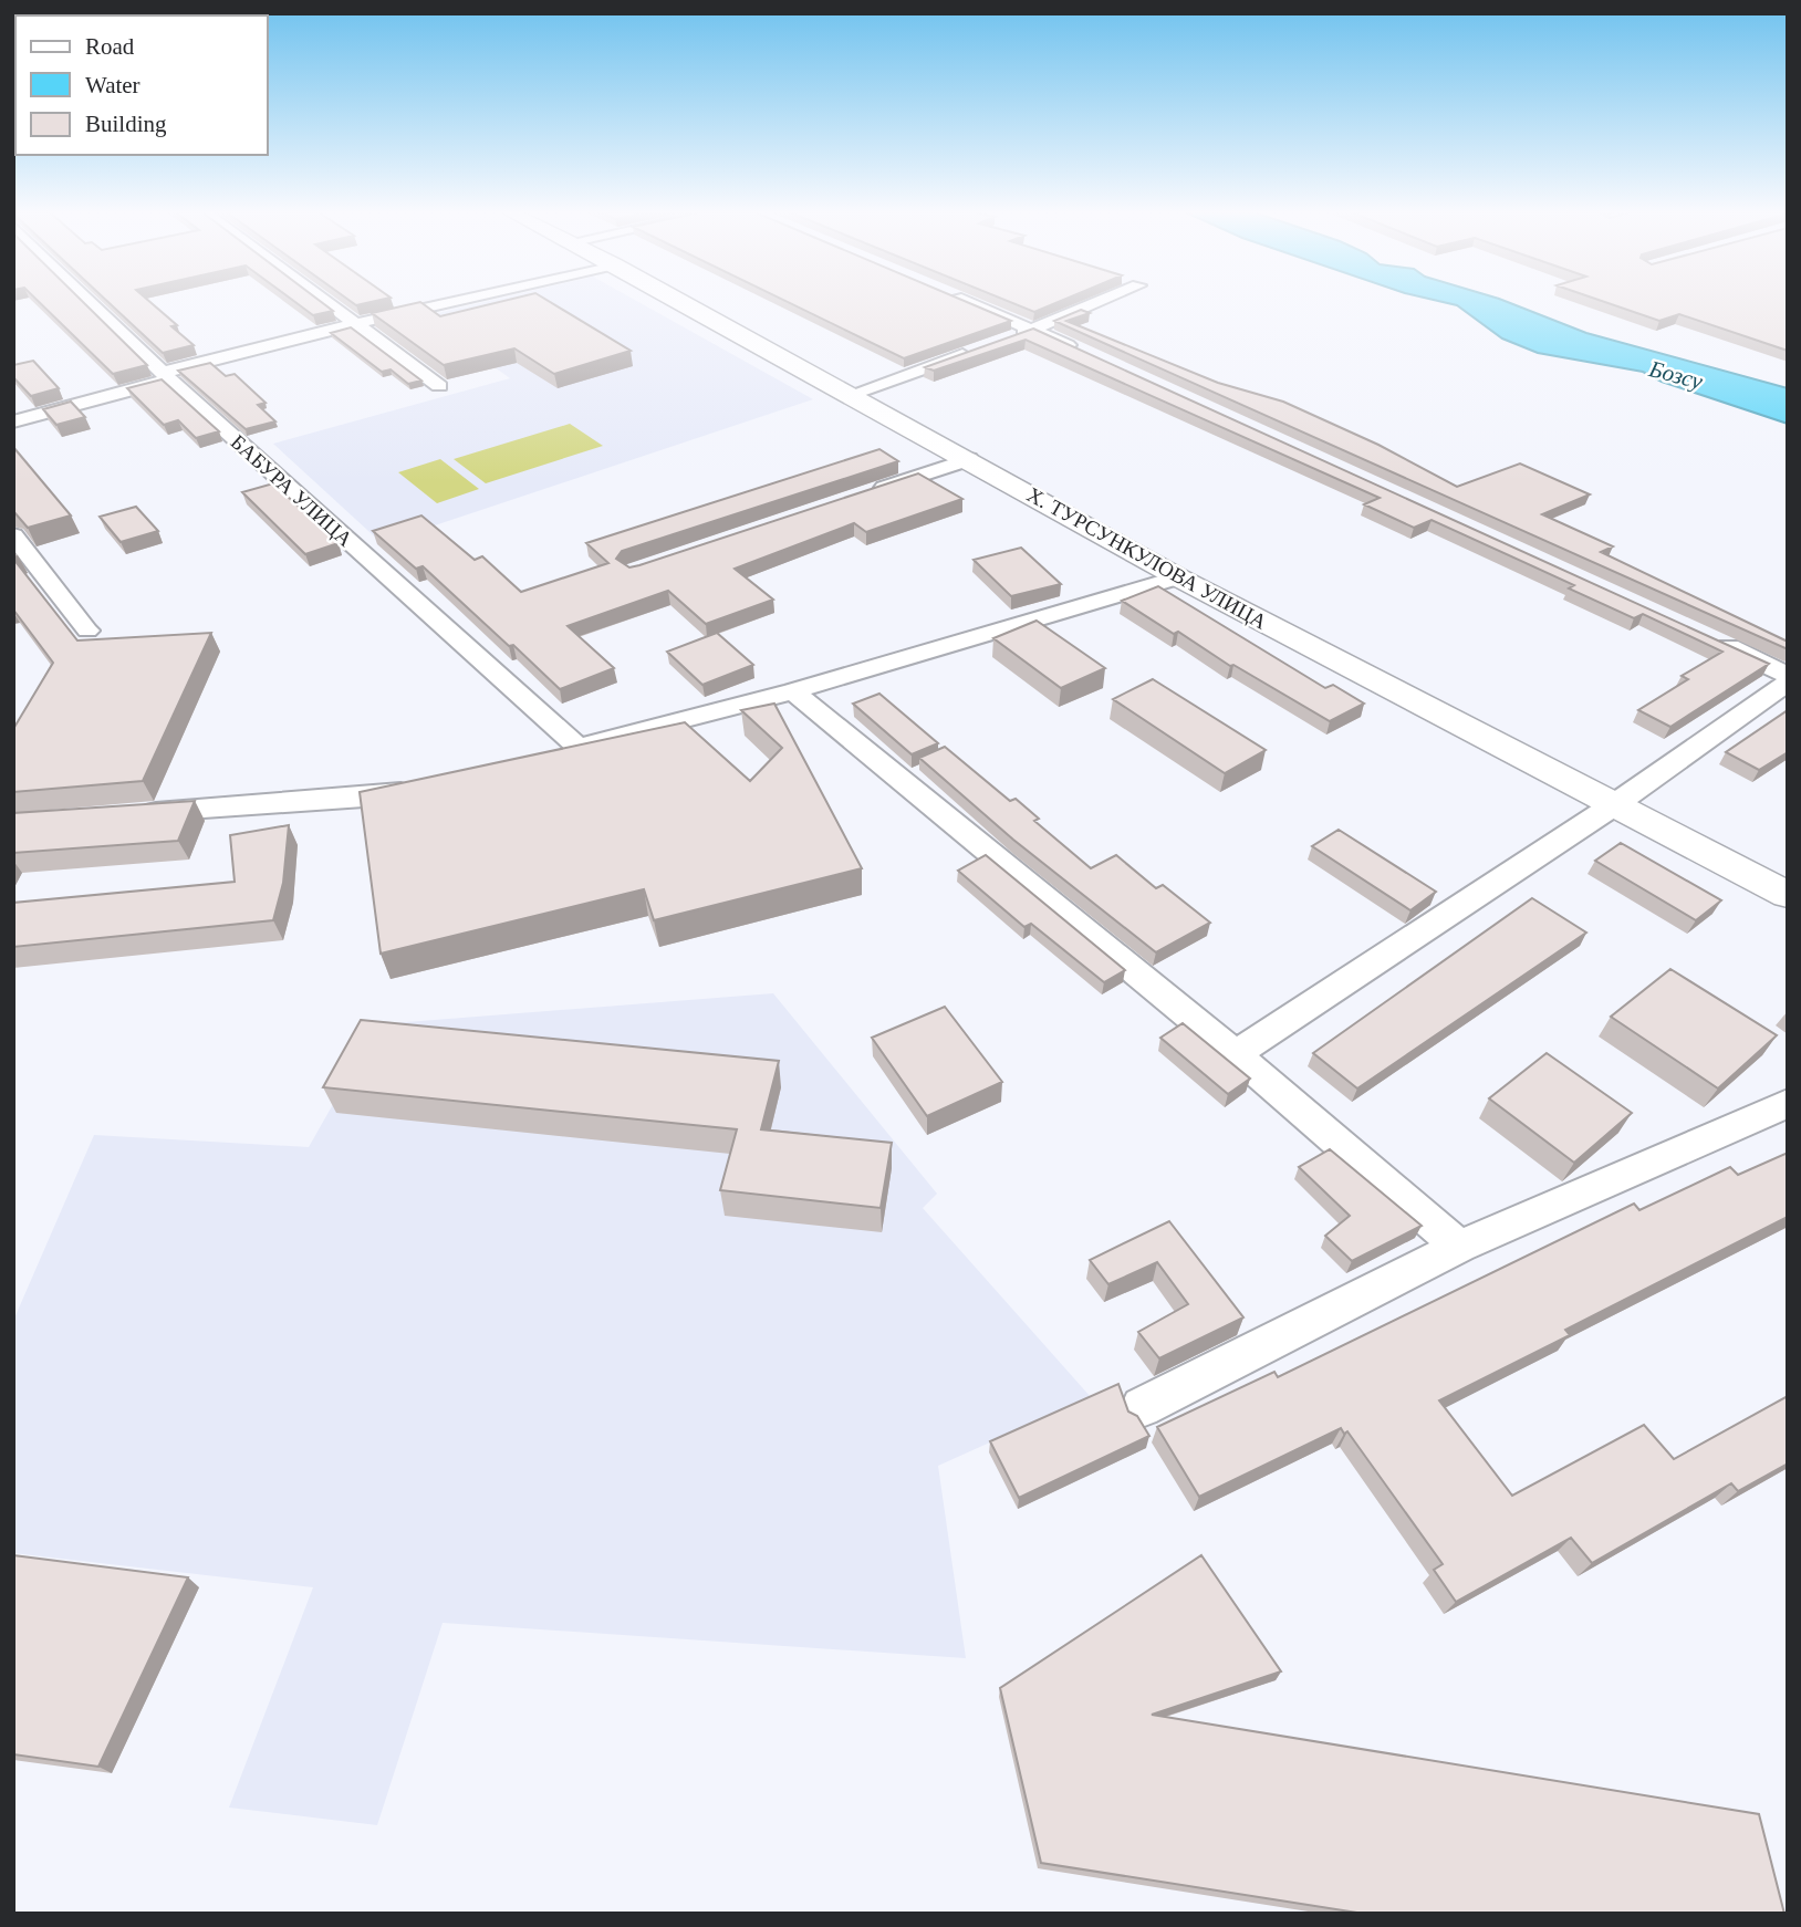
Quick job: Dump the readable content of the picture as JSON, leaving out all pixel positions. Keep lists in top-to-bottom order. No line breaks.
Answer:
{"streets":{"street":["БАБУРА УЛИЦА","Х. ТУРСУНКУЛОВА УЛИЦА"]},"water":["Бозсу"],"legend":["Road","Water","Building"]}
